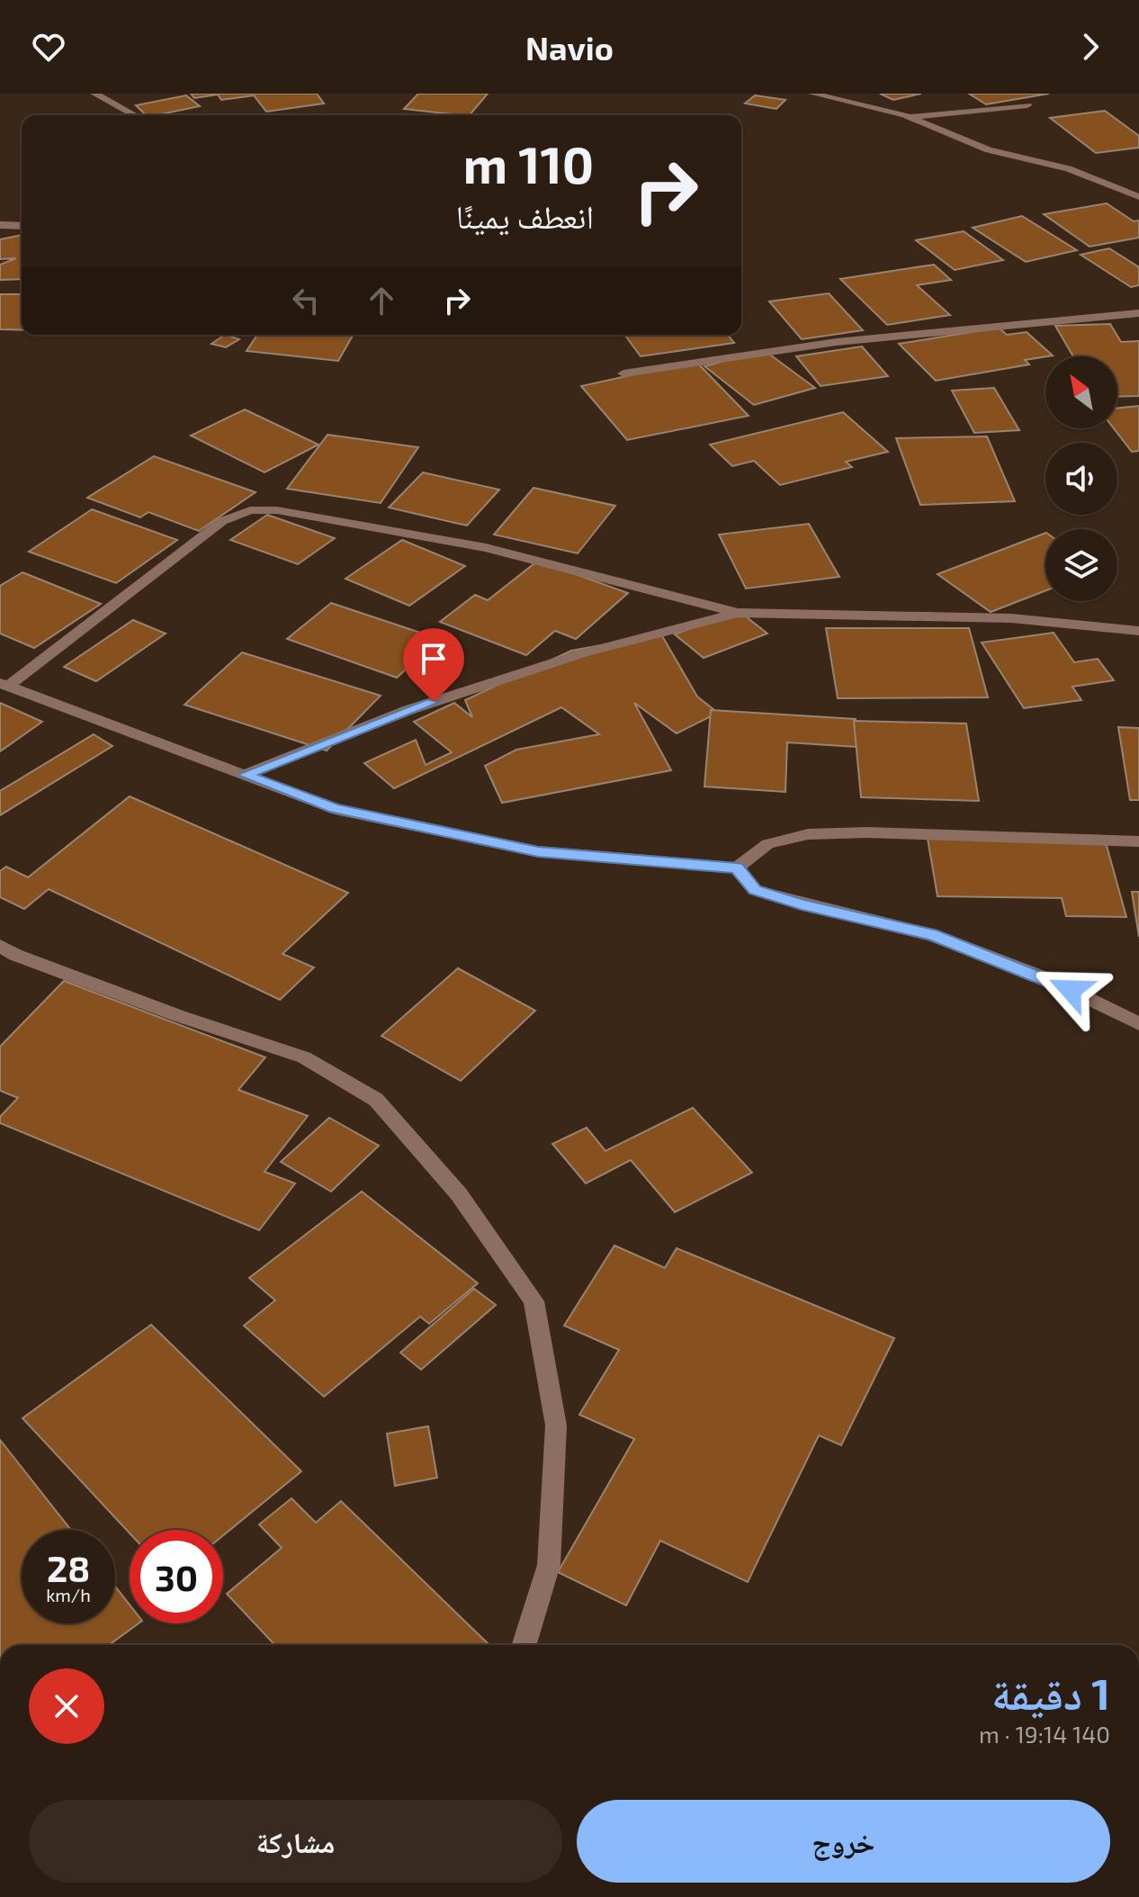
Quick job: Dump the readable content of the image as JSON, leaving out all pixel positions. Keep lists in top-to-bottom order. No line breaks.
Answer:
{"north":"top left","page":{"header":"Navio","turn":["110 m","انعطف يمينًا"],"speed":"28 km/h","limit":"30","heading":["1 دقيقة","140 m · 19:14"],"buttons":["خروج","مشاركة"]}}
